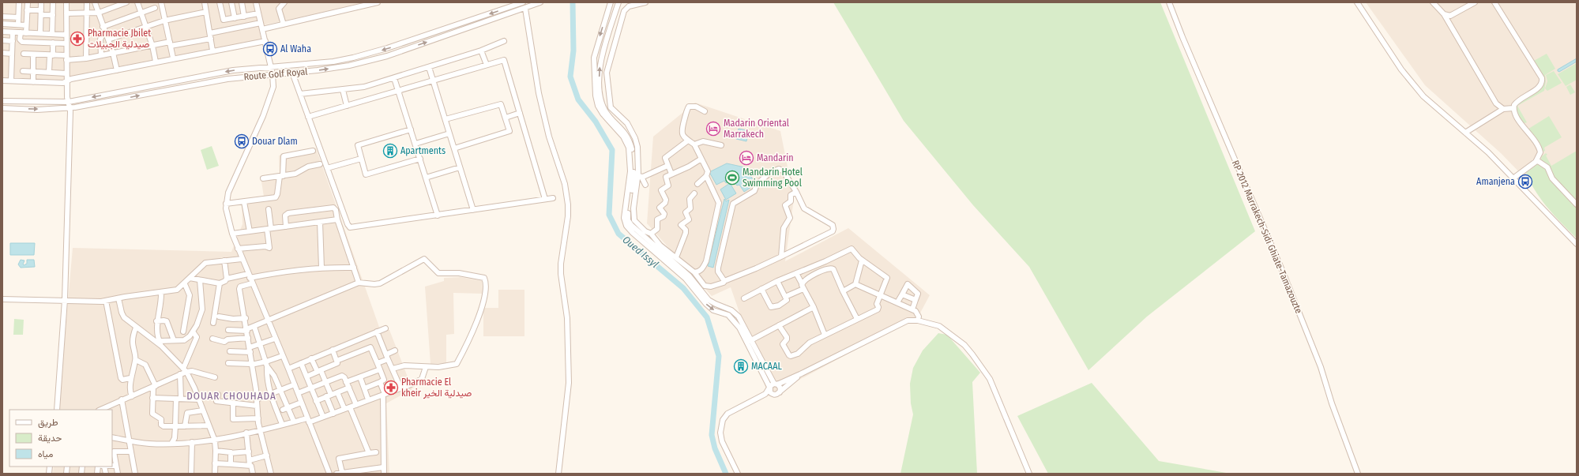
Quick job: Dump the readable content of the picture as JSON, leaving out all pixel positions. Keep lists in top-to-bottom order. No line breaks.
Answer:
{"streets":{"street":["Route Golf Royal","RP 2012 Marrakech-Sidi Ghiate-Tamazouzte"]},"districts":["DOUAR CHOUHADA"],"water":["Oued Issyl"],"places":{"pharmacy":["Pharmacie Jbilet صيدلية الجبيلات","Pharmacie El kheir صيدلية الخير"],"bus stop":["Al Waha","Douar Dlam","Amanjena"],"hotel":["Madarin Oriental Marrakech","Mandarin"],"building":["Apartments","MACAAL"],"sports":["Mandarin Hotel Swimming Pool"]},"legend":["طريق","حديقة","مياه"]}
